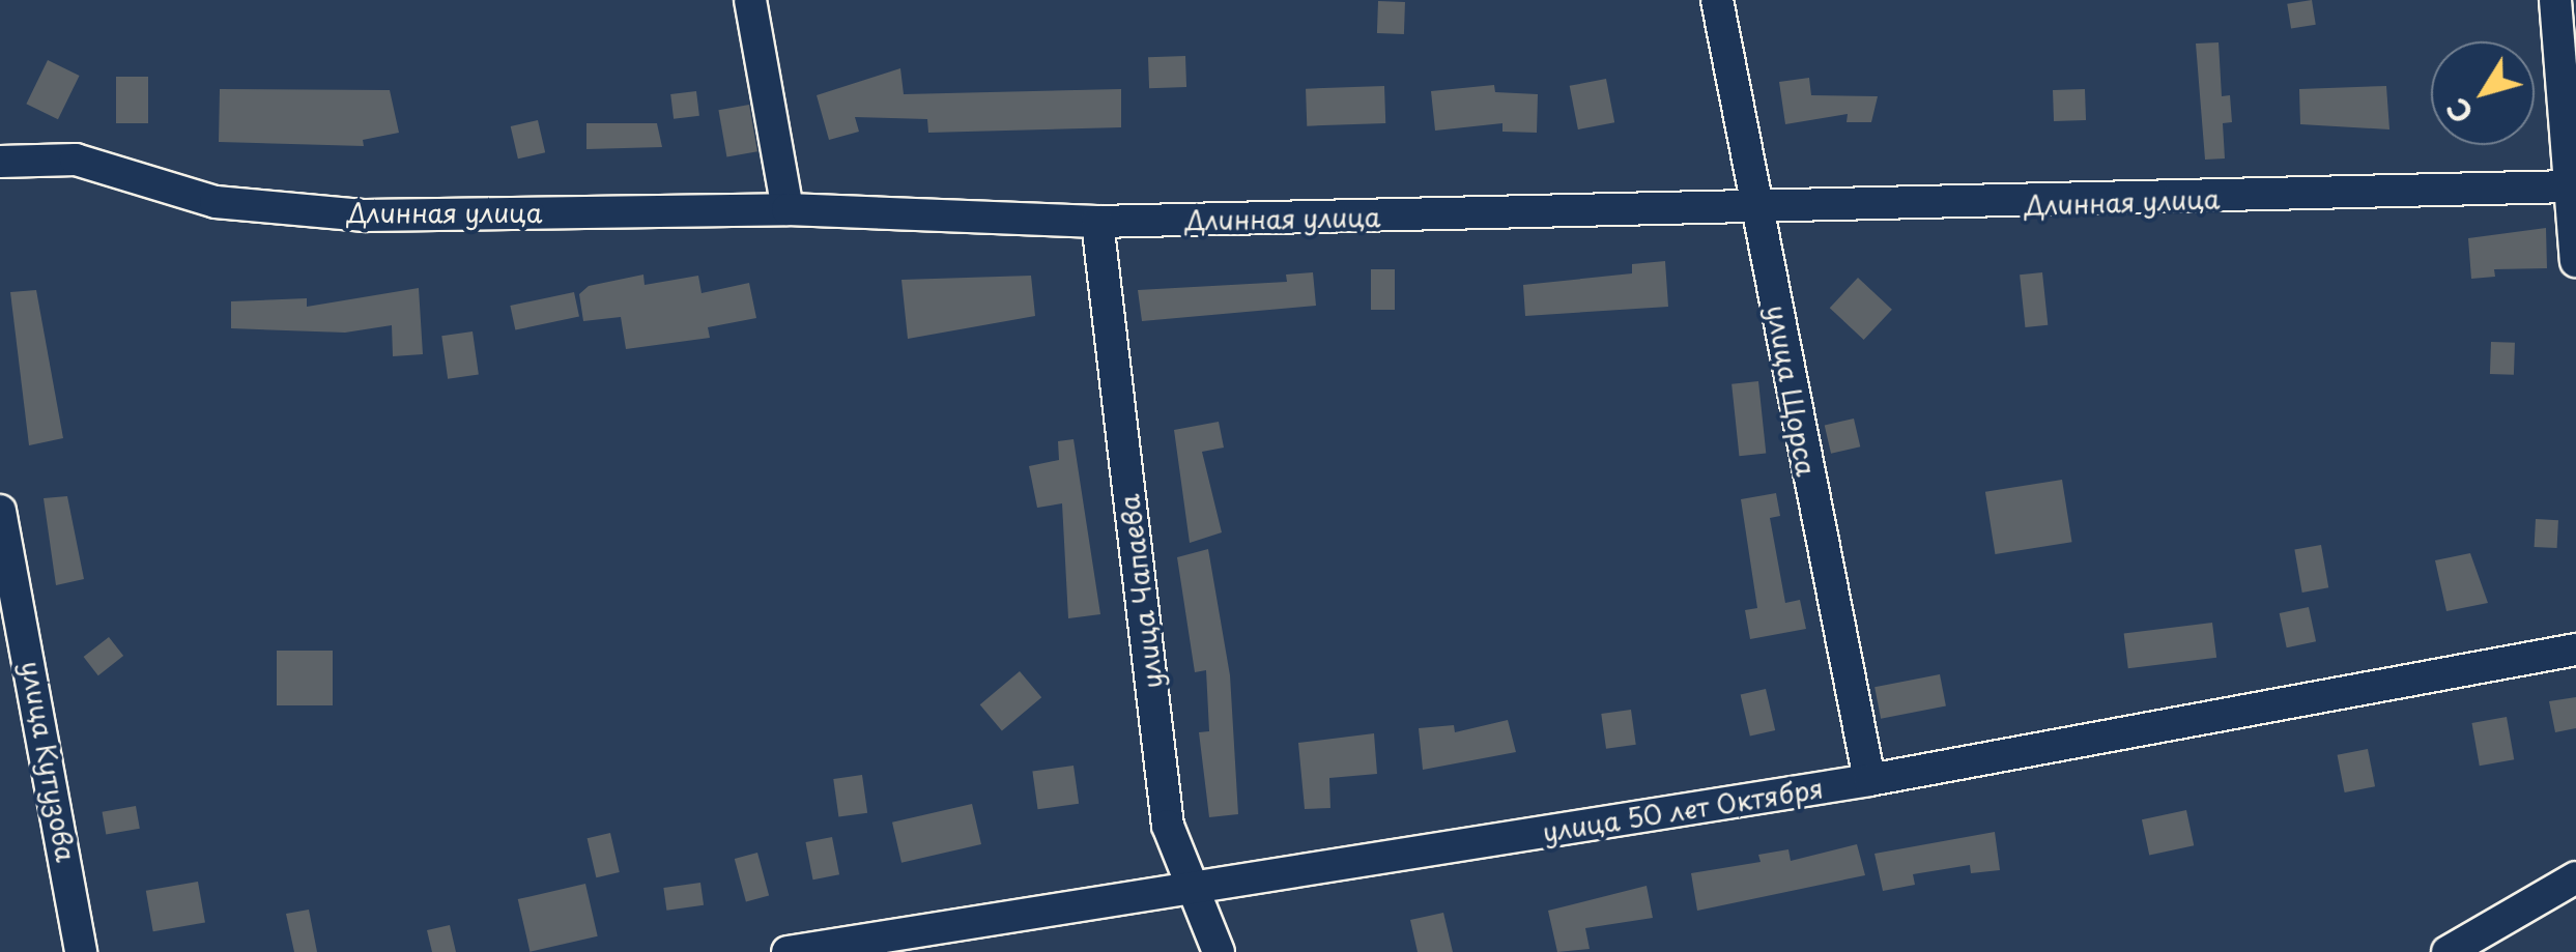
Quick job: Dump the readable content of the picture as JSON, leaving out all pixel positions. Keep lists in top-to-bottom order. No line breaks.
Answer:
{"streets":{"street":["Длинная улица","улица Щорса","улица Чапаева","улица Кутузова","улица 50 лет Октября"]},"crossings":[["Длинная улица","улица Щорса"],["Длинная улица","улица Чапаева"],["улица Щорса","улица 50 лет Октября"],["улица Чапаева","улица 50 лет Октября"]],"north":"bottom left"}
